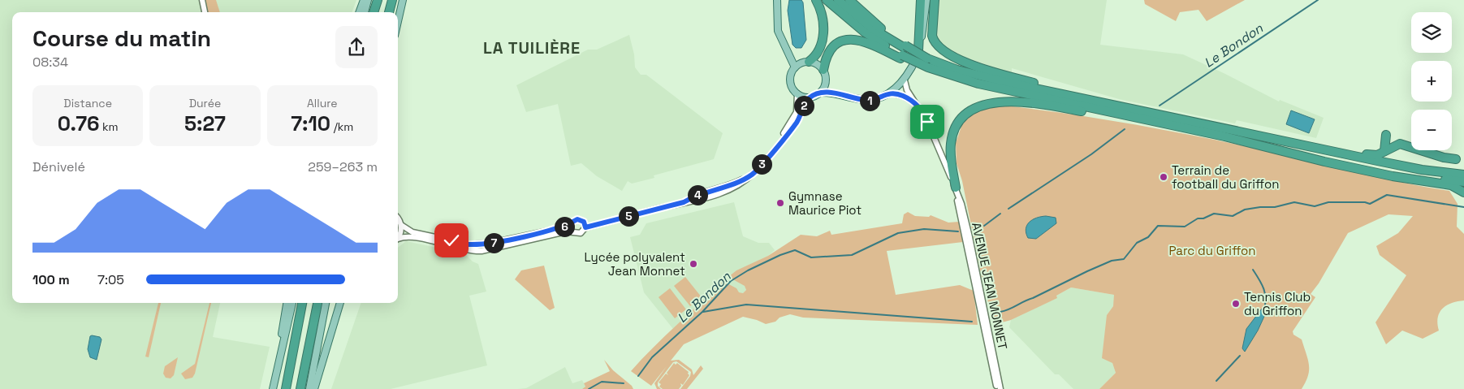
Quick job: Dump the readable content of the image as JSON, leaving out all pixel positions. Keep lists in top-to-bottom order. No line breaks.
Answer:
{"streets":{"street":["AVENUE JEAN MONNET"]},"districts":["LA TUILIÈRE"],"water":["Le Bondon"],"parks":["Parc du Griffon"],"places":["Terrain de football du Griffon","Gymnase Maurice Piot","Lycée polyvalent Jean Monnet","Tennis Club du Griffon"],"page":{"map_buttons":["+","−"],"heading":["Course du matin","08:34"],"stats":[["Distance","0.76 km"],["Durée","5:27"],["Allure","7:10 /km"]],"pins":["1","2","3","4","5","6","7"],"chart":["Dénivelé","259–263 m"],"list":[{"name":"100 m","note":"7:05"}]}}
